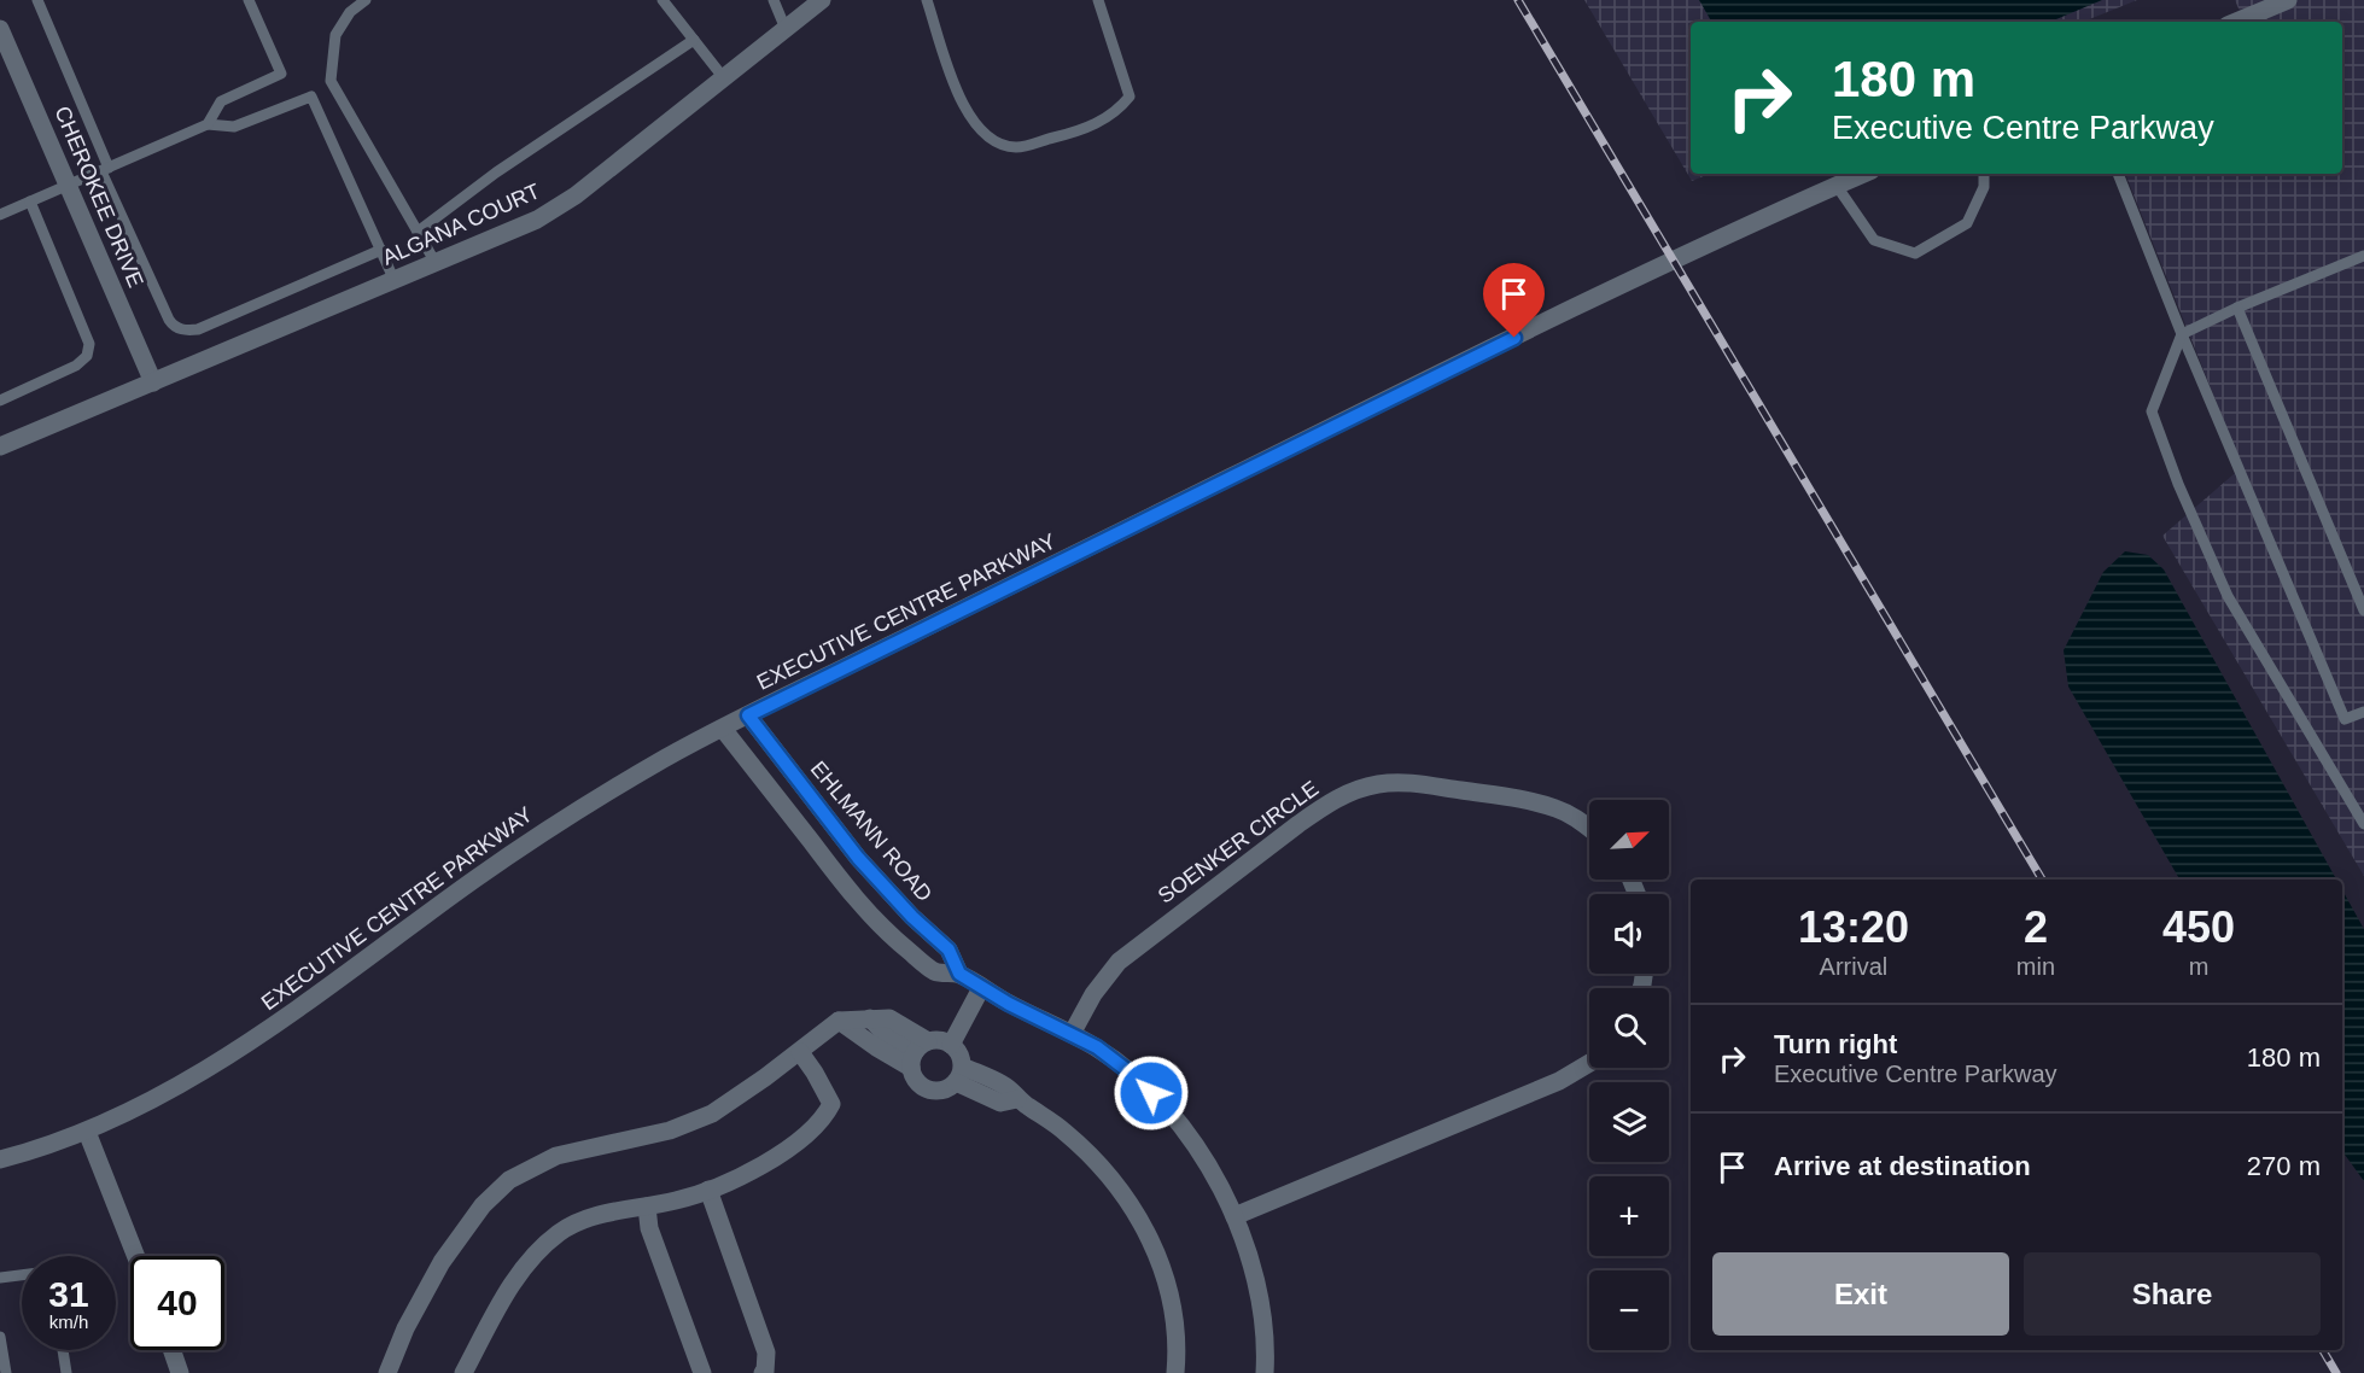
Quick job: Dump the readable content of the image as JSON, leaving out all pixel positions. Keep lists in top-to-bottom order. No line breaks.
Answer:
{"streets":{"street":["CHEROKEE DRIVE","ALGANA COURT","EXECUTIVE CENTRE PARKWAY","EHLMANN ROAD","SOENKER CIRCLE"]},"crossings":[["CHEROKEE DRIVE","ALGANA COURT"],["EXECUTIVE CENTRE PARKWAY","EHLMANN ROAD"],["EHLMANN ROAD","SOENKER CIRCLE"]],"north":"top right","page":{"turn":["180 m","Executive Centre Parkway"],"map_buttons":["+","−"],"eta":["13:20","Arrival","2","min","450","m"],"list":[{"name":"Turn right","note":"Executive Centre Parkway","value":"180 m"},{"name":"Arrive at destination","value":"270 m"}],"buttons":["Exit","Share"],"speed":"31 km/h","limit":"40"}}
